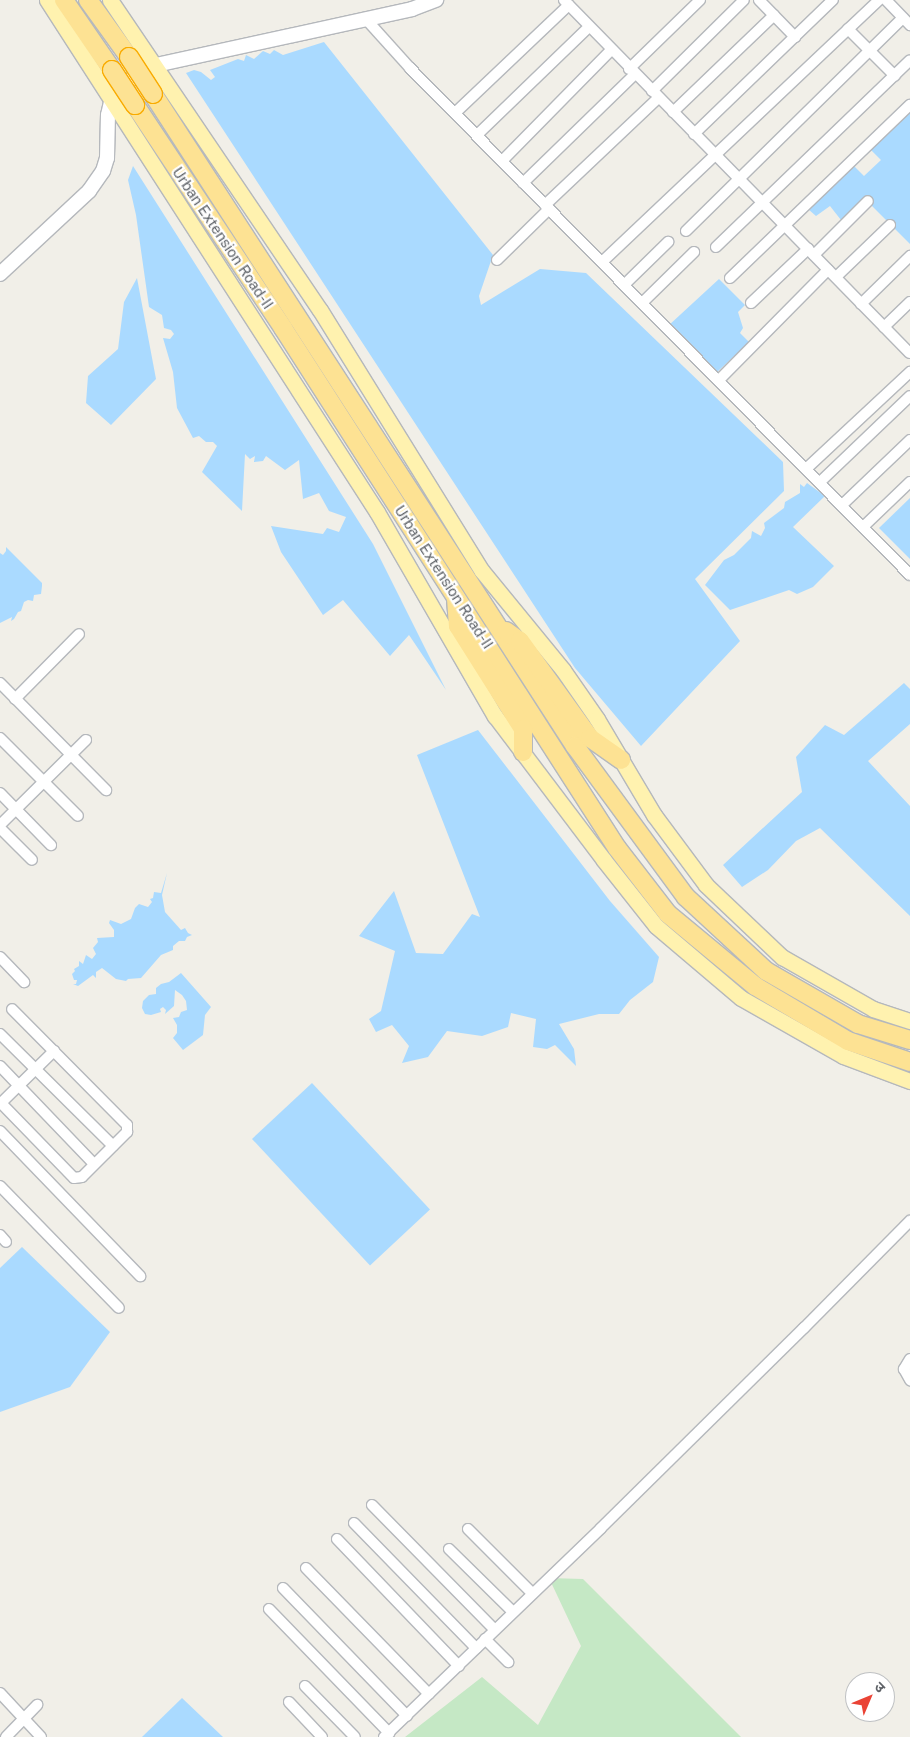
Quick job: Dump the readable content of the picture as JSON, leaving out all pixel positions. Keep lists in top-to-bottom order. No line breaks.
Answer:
{"streets":{"highway":["Urban Extension Road-II"]},"north":"top right"}
